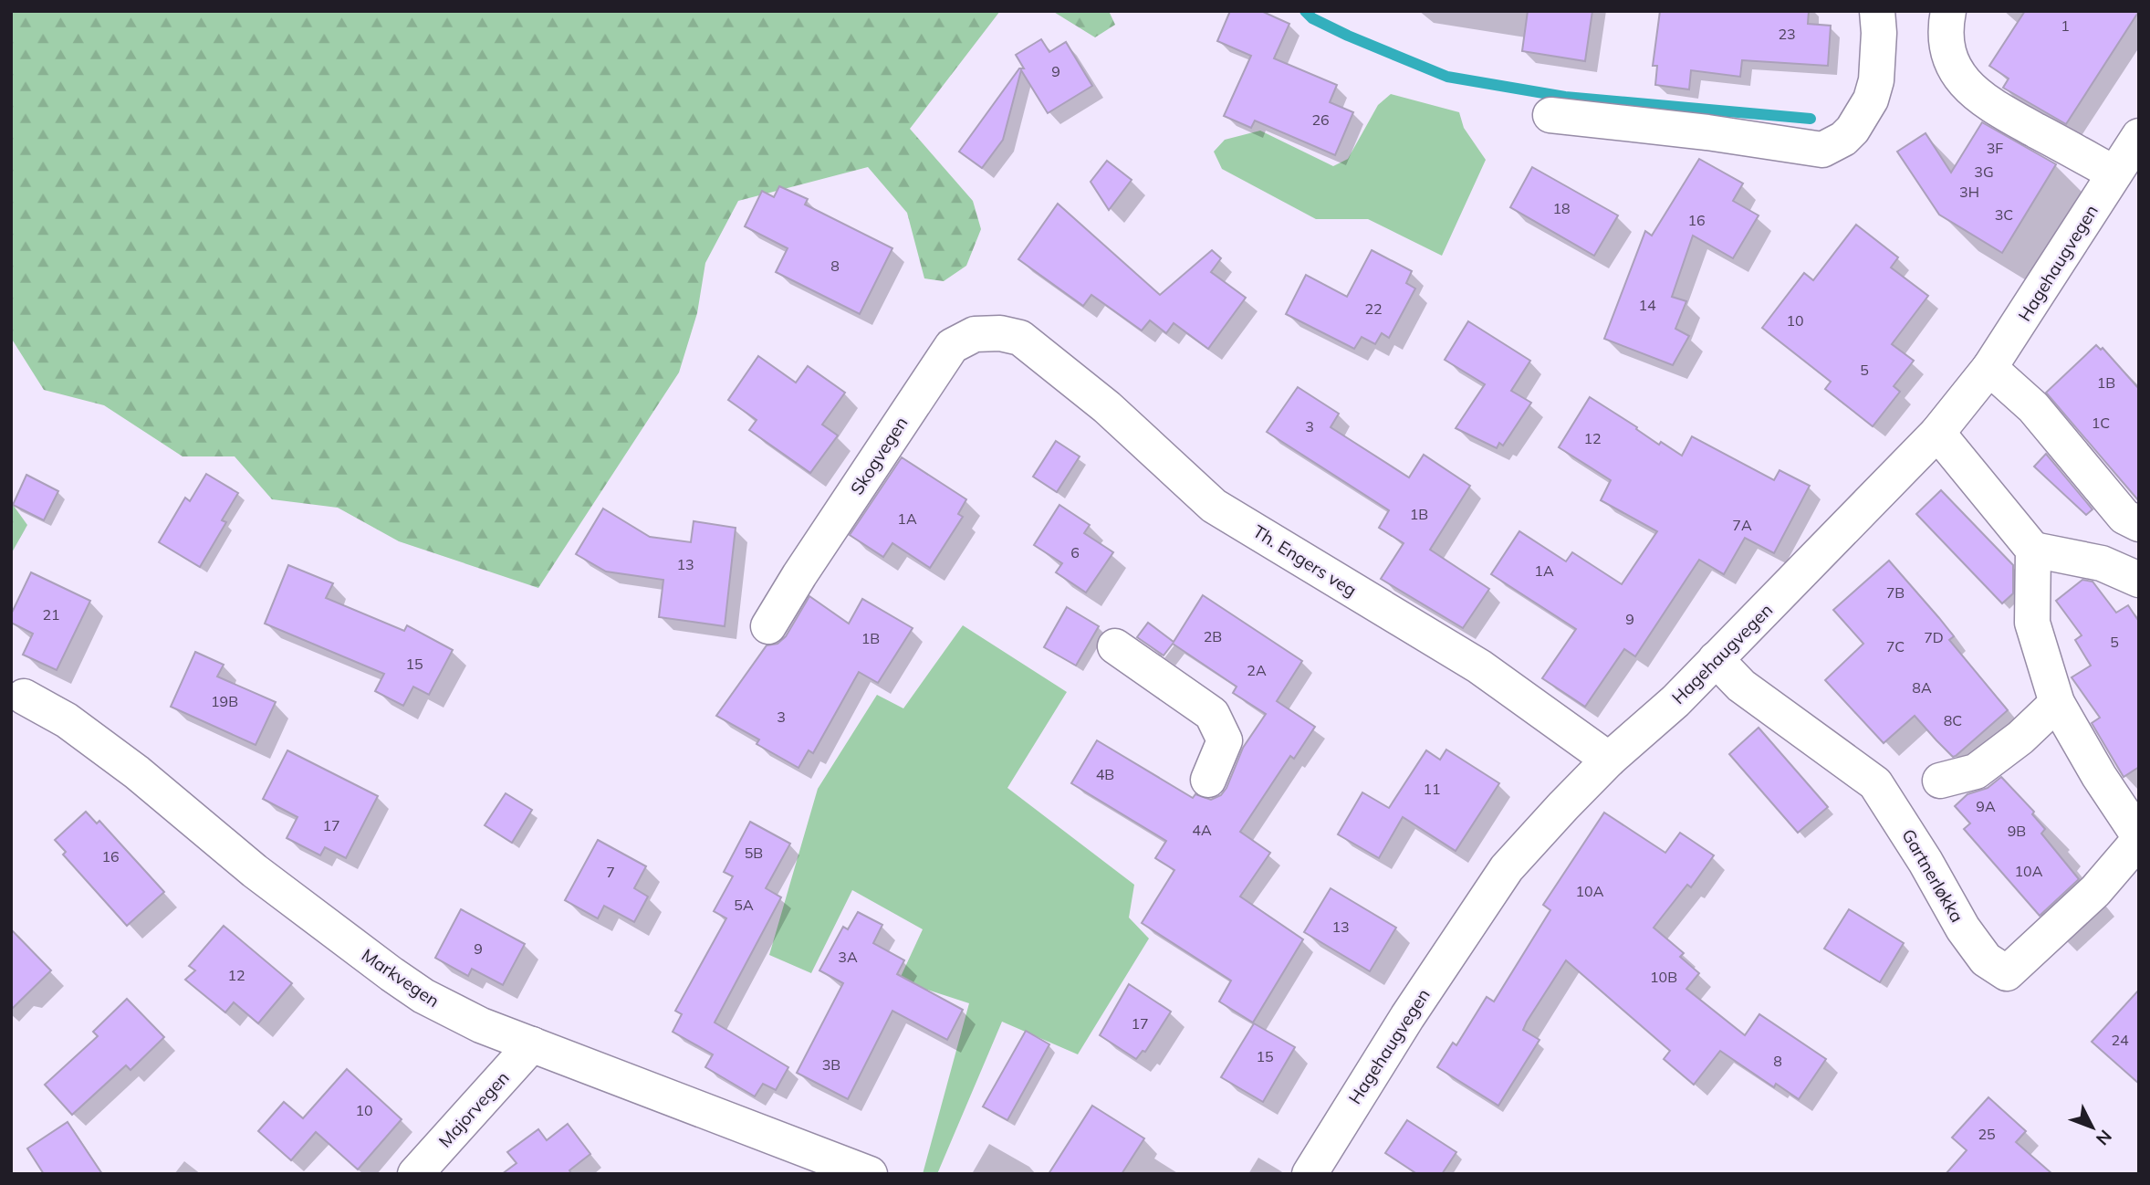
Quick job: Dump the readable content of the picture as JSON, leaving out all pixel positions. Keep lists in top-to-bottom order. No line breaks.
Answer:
{"streets":{"street":["Hagehaugvegen","Skogvegen","Th. Engers veg","Gartnerløkka","Markvegen","Majorvegen"]},"crossings":[["Hagehaugvegen","Th. Engers veg"],["Hagehaugvegen","Gartnerløkka"],["Skogvegen","Th. Engers veg"],["Markvegen","Majorvegen"]],"house_numbers":["1","23","9","26","3F","3G","3H","18","3C","16","8","14","22","10","5","1B","1C","3","12","1B","1A","7A","6","13","1A","7B","21","9","2B","7D","1B","5","7C","15","2A","8A","19B","3","8C","4B","11","9A","17","4A","9B","5B","16","10A","7","10A","5A","13","9","3A","12","10B","17","24","15","8","3B","10","25"],"north":"bottom right"}
